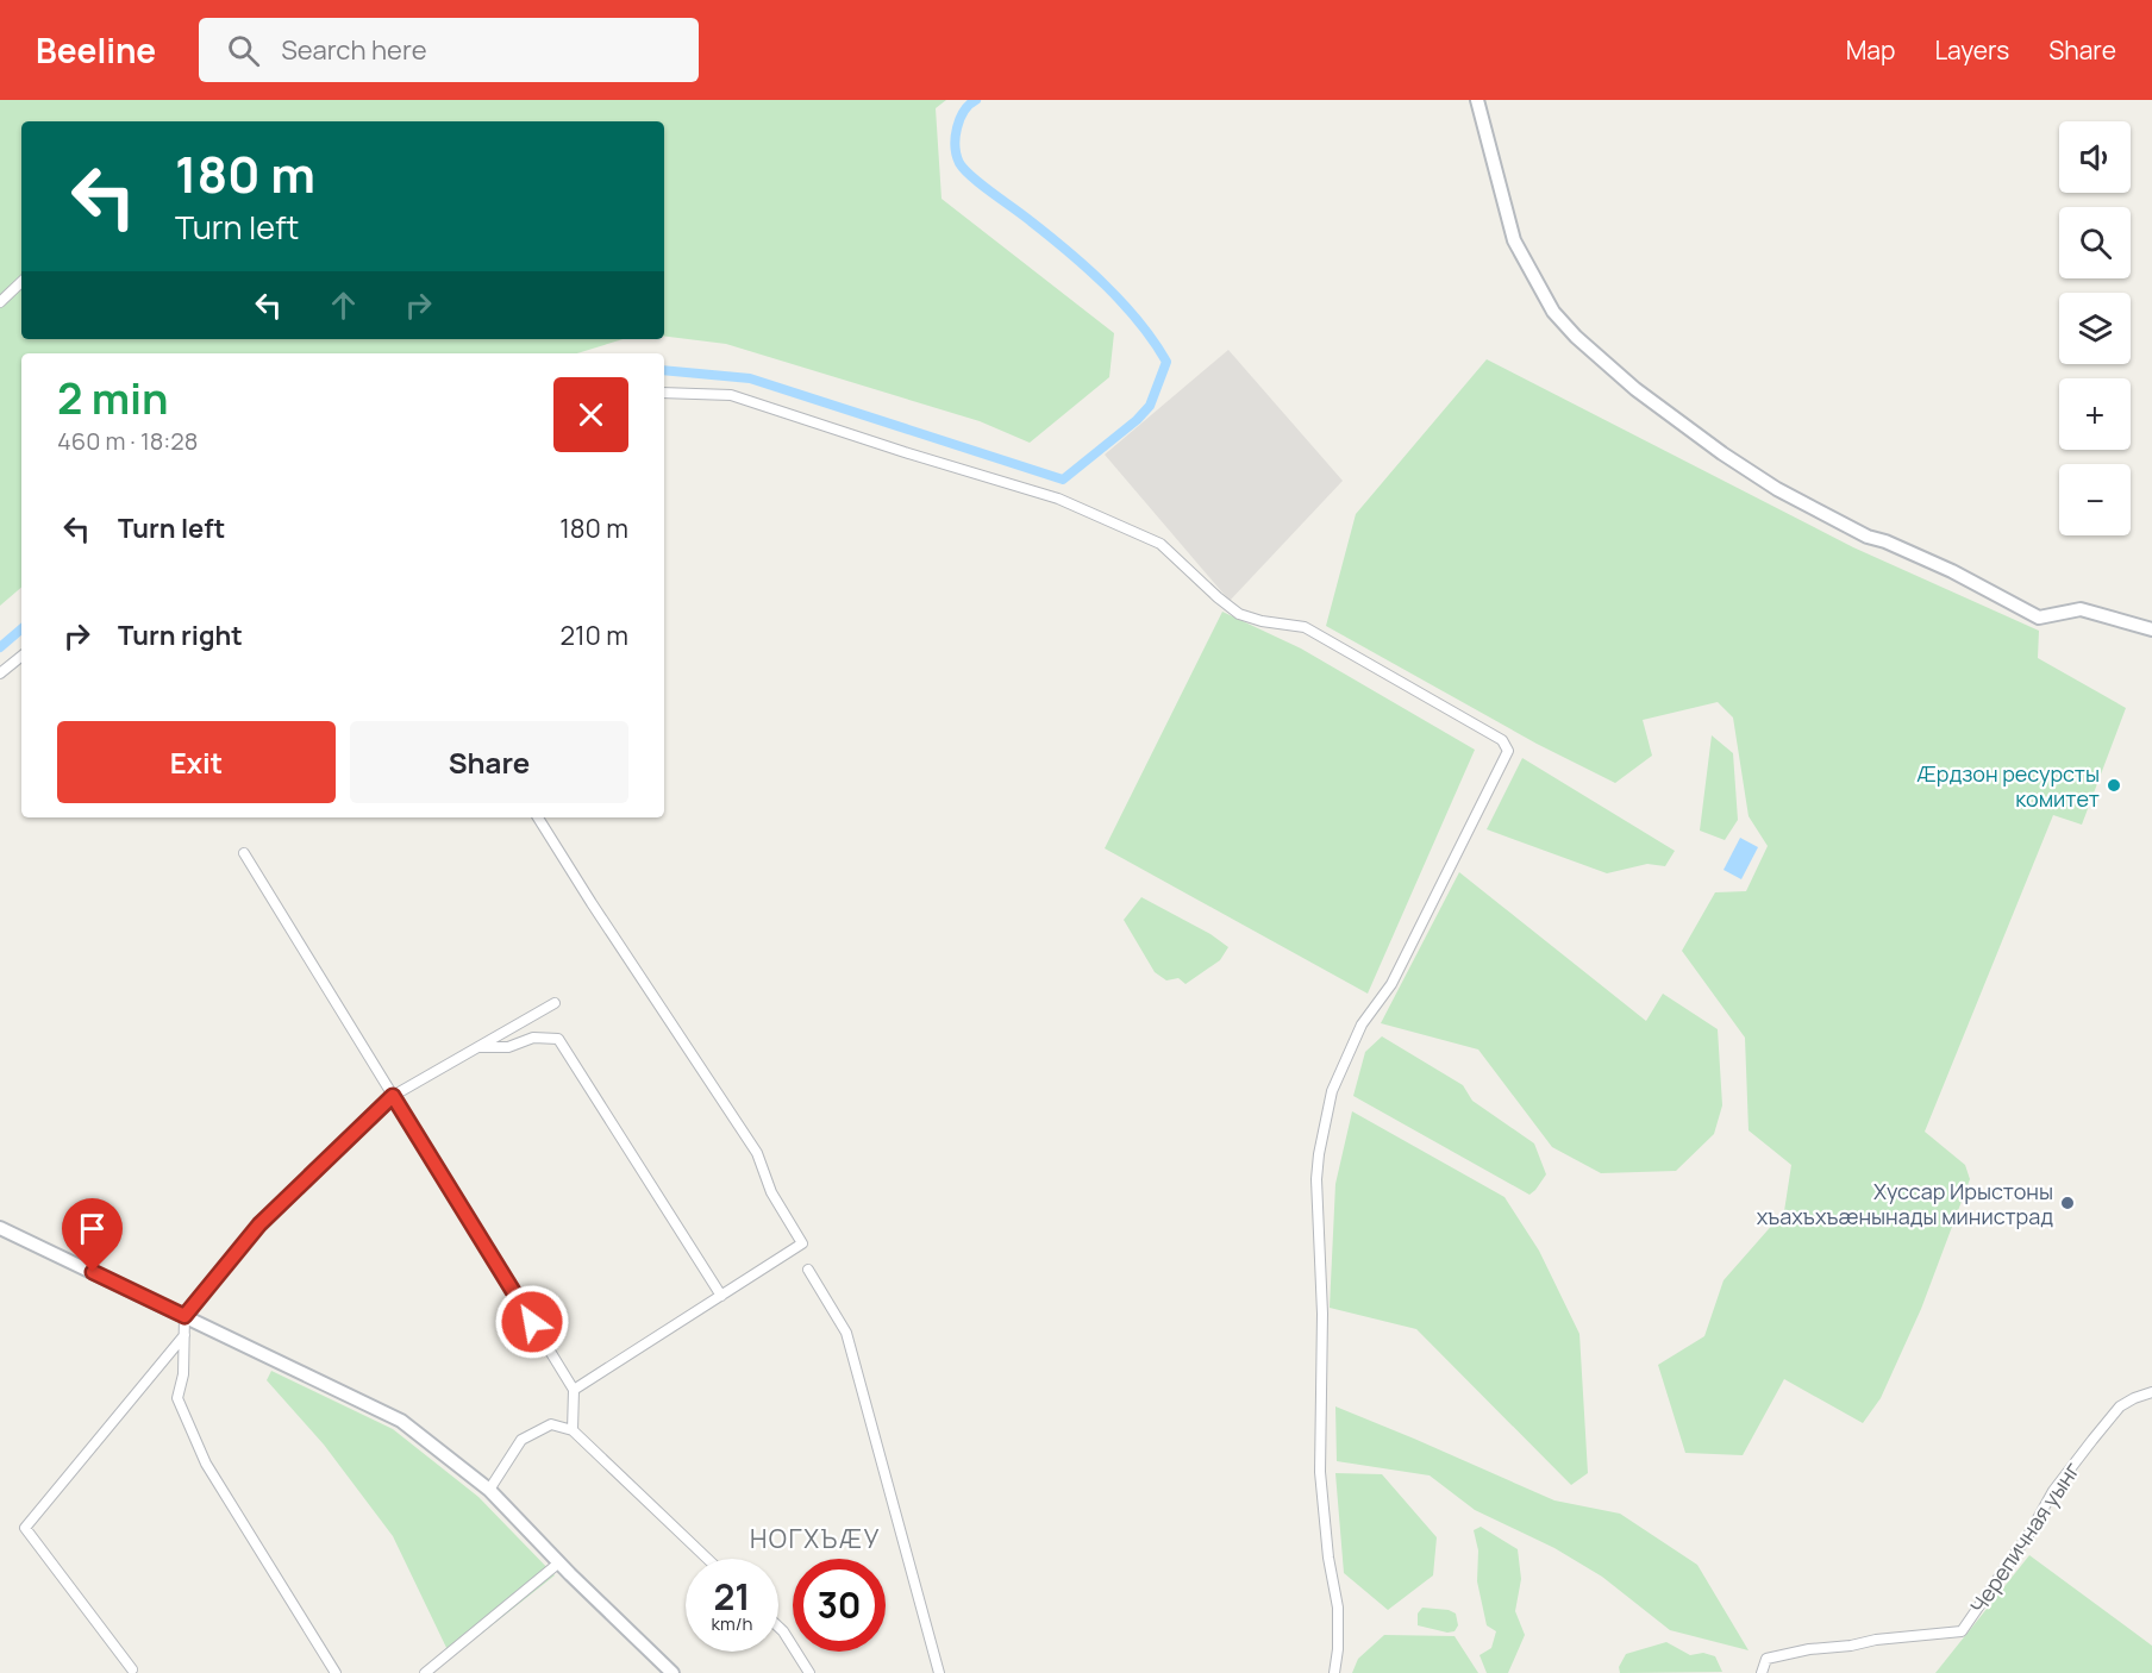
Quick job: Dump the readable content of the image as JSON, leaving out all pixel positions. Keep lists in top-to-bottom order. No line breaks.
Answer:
{"streets":{"street":["Черепичная уынг"]},"districts":["НОГХЪÆУ"],"places":["Æрдзон ресурсты комитет","Хуссар Ирыстоны хъахъхъæнынады министрад"],"page":{"header":"Beeline","search":"Search here","nav":["Map","Layers","Share"],"map_buttons":["+","−"],"turn":["180 m","Turn left"],"heading":["2 min","460 m · 18:28"],"list":[{"name":"Turn left","value":"180 m"},{"name":"Turn right","value":"210 m"}],"buttons":["Exit","Share"],"speed":"21 km/h","limit":"30"}}
